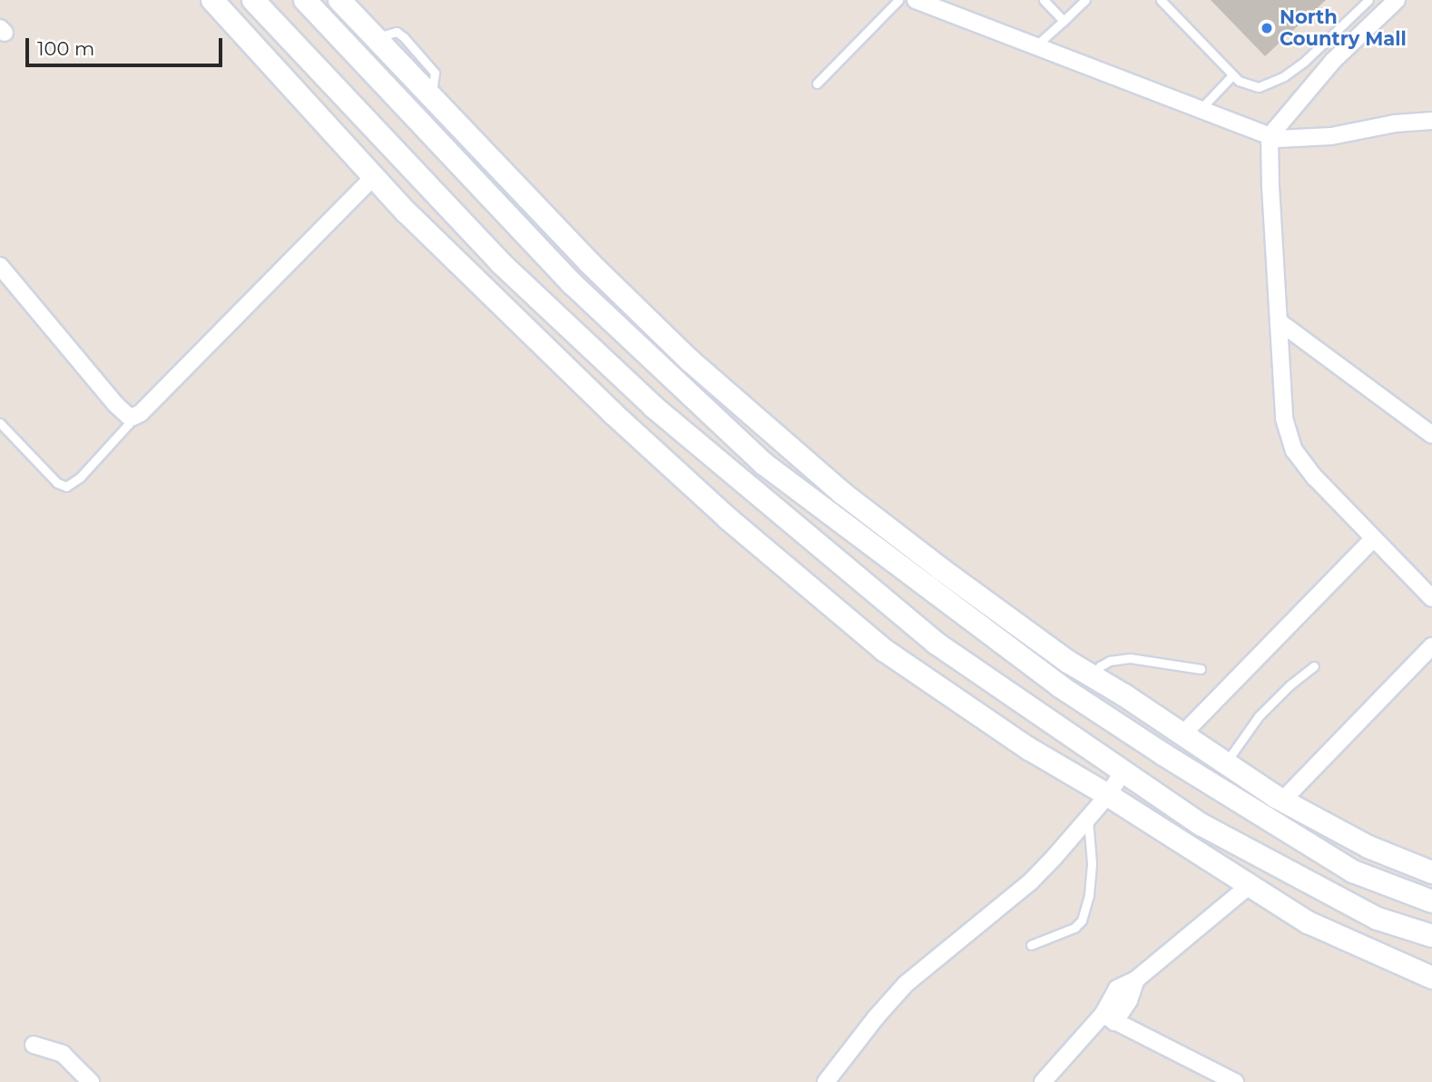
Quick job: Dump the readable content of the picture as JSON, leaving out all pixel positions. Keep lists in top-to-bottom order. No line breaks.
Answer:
{"places":["North Country Mall"],"scale_bar":"100 m"}
